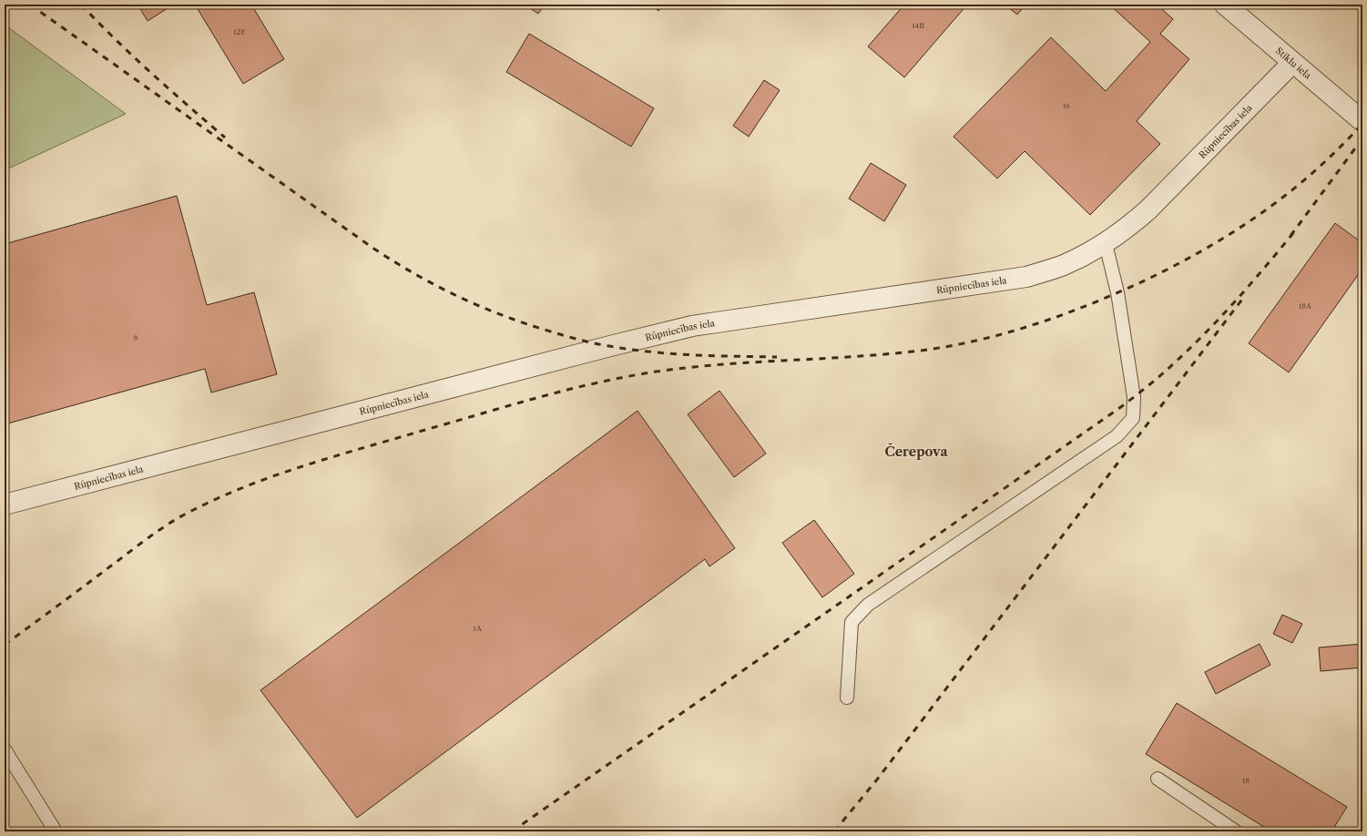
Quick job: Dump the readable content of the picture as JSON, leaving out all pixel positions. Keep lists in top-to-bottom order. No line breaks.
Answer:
{"streets":{"street":["Stiklu iela","Rūpniecības iela"]},"crossings":[["Stiklu iela","Rūpniecības iela"]],"districts":["Čerepova"],"house_numbers":["14B","12E","16","18A","6","1A","18"]}
